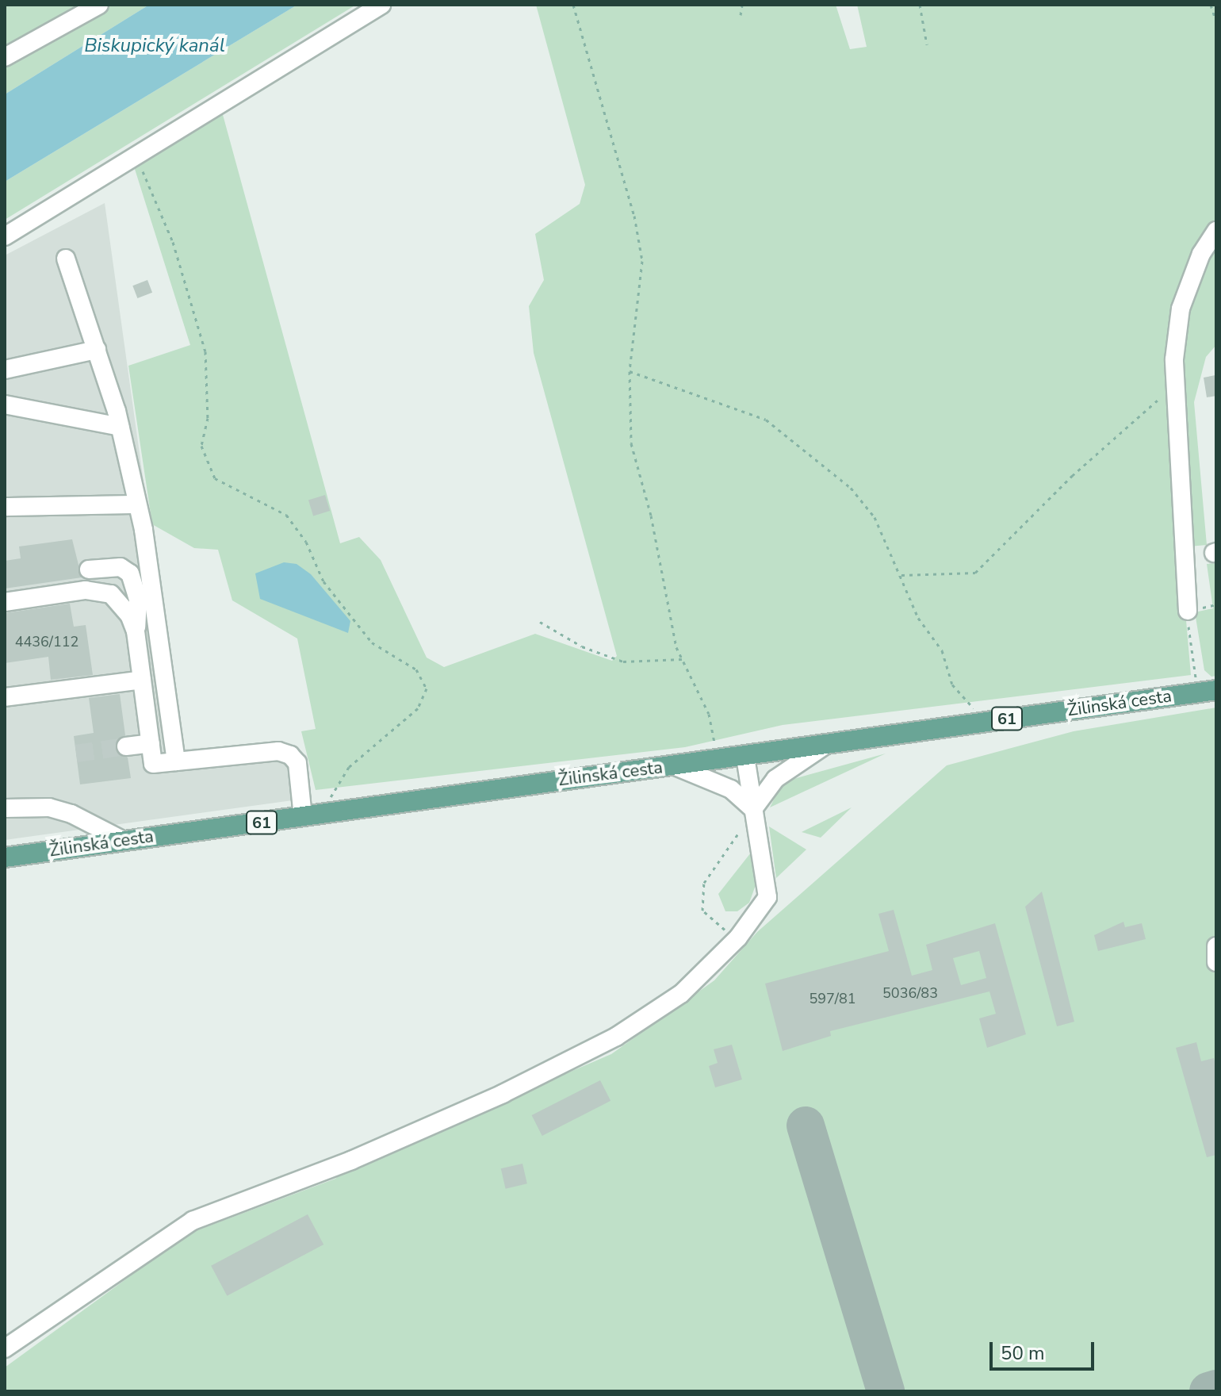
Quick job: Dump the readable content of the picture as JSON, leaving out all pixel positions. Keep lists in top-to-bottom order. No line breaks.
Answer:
{"streets":{"main road":["Žilinská cesta","61"]},"water":["Biskupický kanál"],"house_numbers":["4436/112","5036/83","597/81"],"scale_bar":"50 m"}
